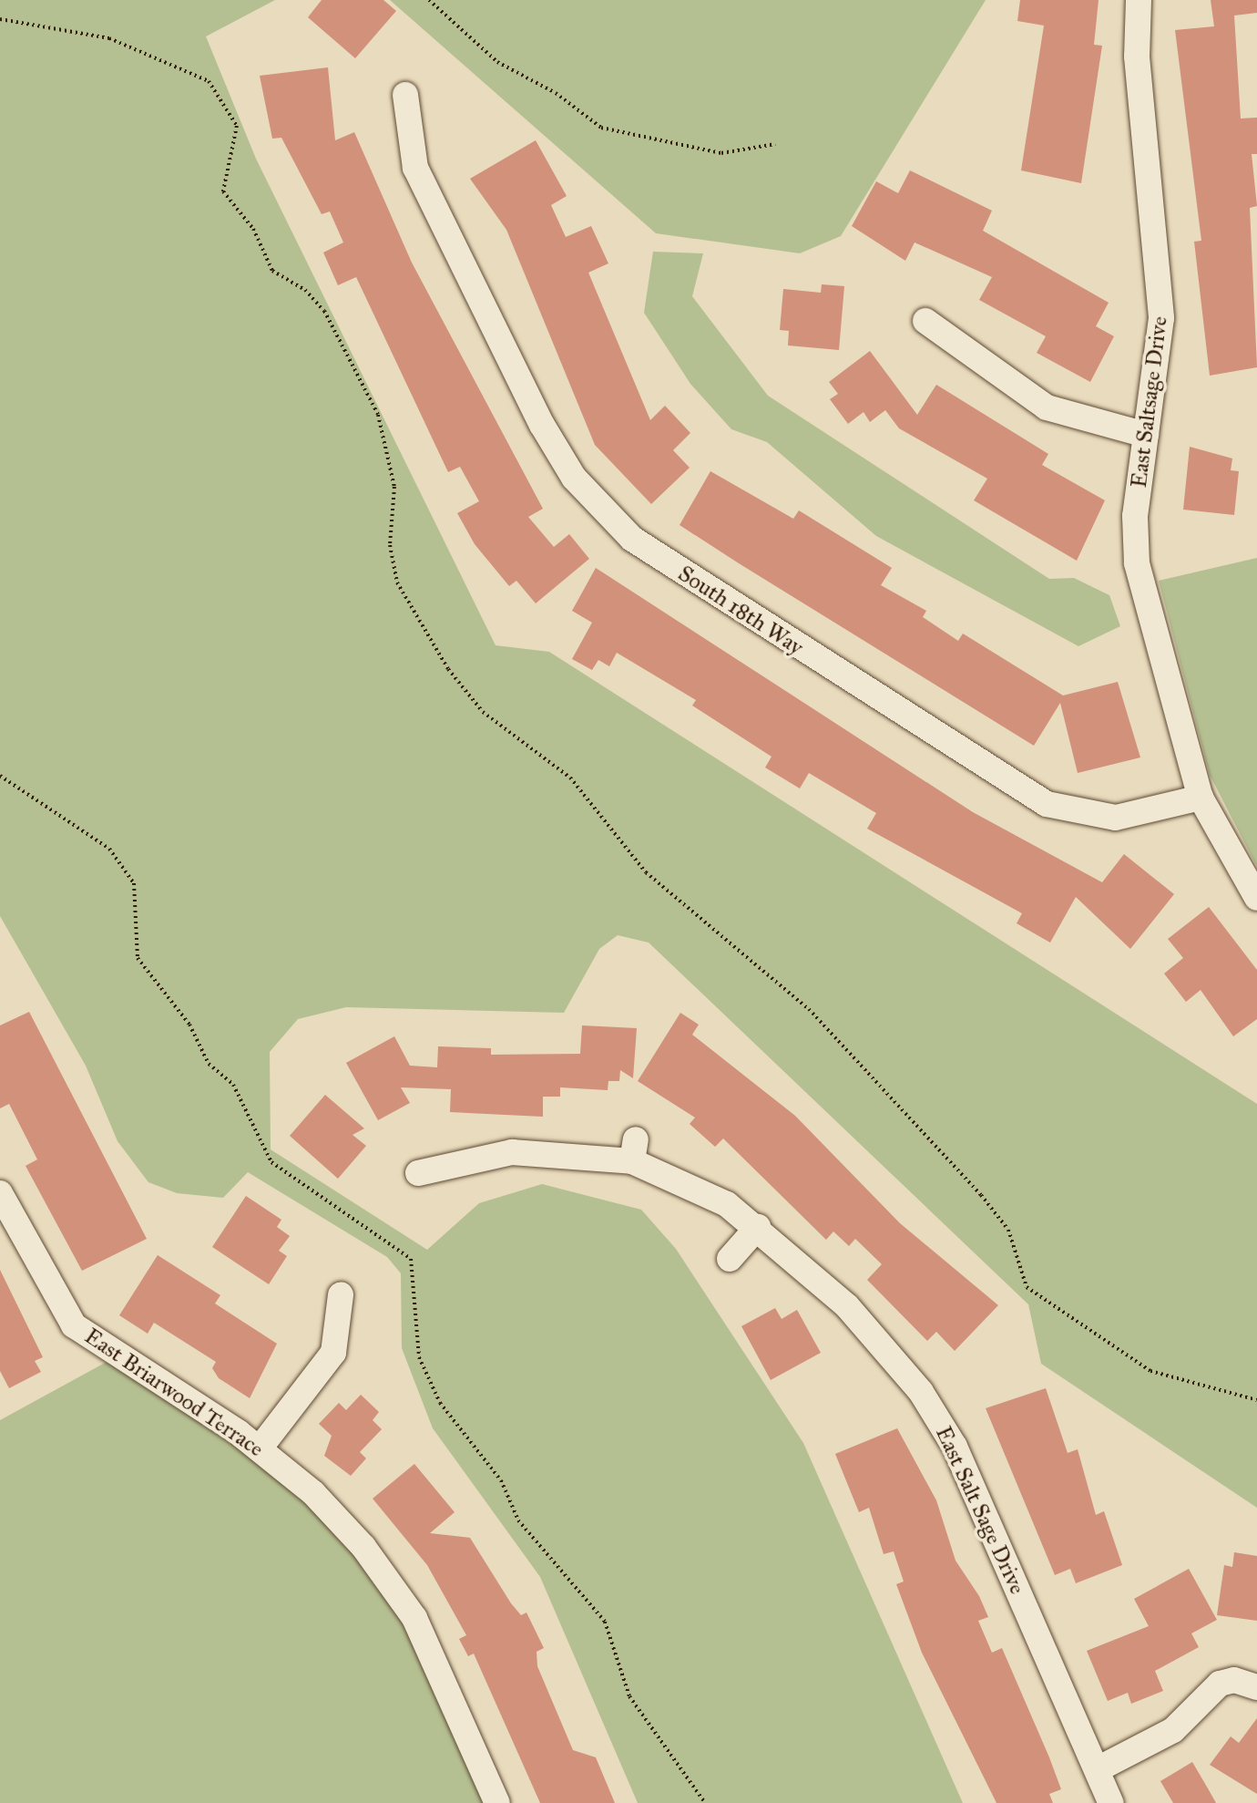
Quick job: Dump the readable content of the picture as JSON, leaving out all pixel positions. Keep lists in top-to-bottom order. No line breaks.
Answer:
{"streets":{"street":["East Saltsage Drive","South 18th Way","East Briarwood Terrace","East Salt Sage Drive"]},"crossings":[["East Saltsage Drive","South 18th Way"]]}
